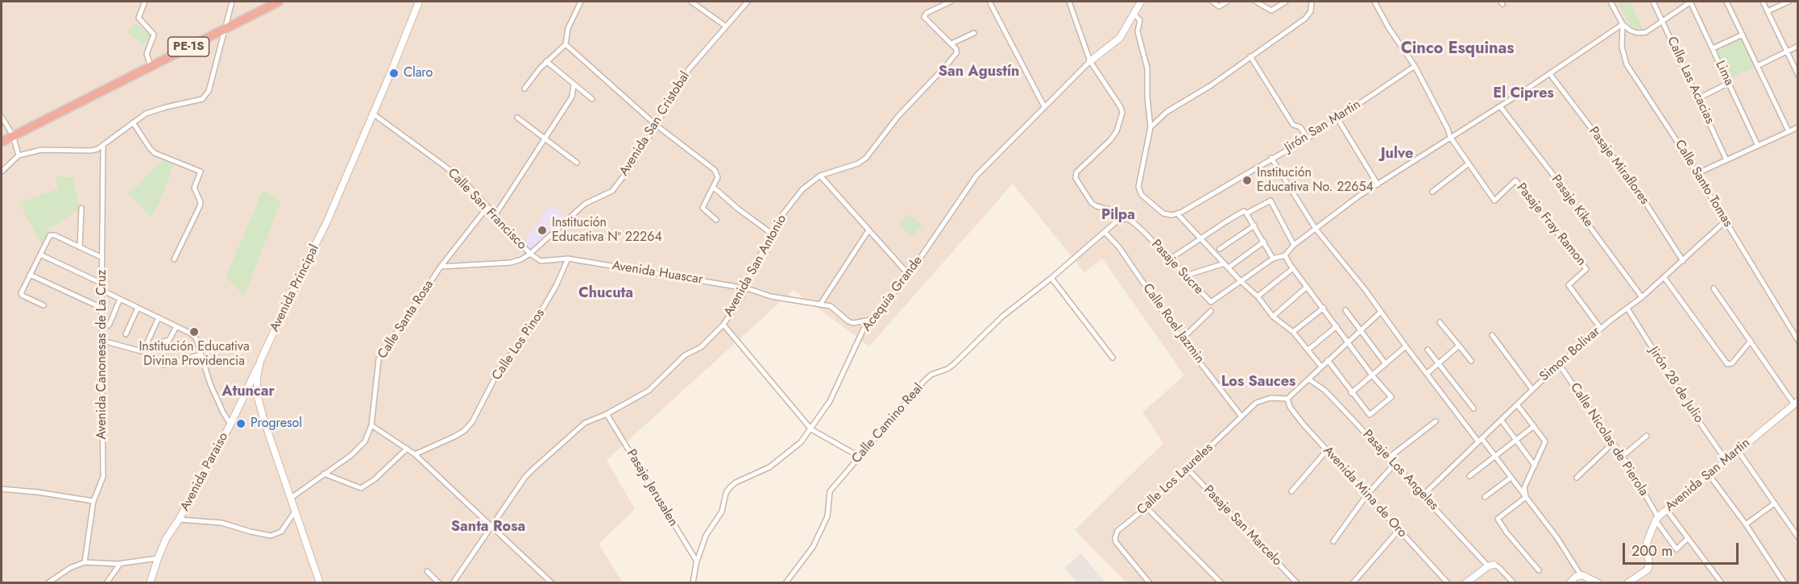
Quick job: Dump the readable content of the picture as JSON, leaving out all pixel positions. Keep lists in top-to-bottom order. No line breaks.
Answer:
{"streets":{"highway":["PE-1S"],"main road":["Avenida Principal","Avenida Paraiso","Avenida San Martin"],"street":["Lima","Calle Las Acacias","Avenida San Cristobal","Jirón San Martin","Pasaje Miraflores","Calle Santo Tomas","Pasaje Kike","Calle San Francisco","Pasaje Fray Ramon","Avenida San Antonio","Pasaje Sucre","Avenida Huascar","Acequia Grande","Calle Santa Rosa","Calle Roel Jazmin","Calle Los Pinos","Avenida Canonesas de La Cruz","Simon Bolivar","Jirón 28 de Julio","Calle Camino Real","Calle Nicolas de Pierola","Pasaje Los Angeles","Calle Los Laureles","Pasaje Jerusalen","Avenida Mina de Oro","Pasaje San Marcelo"]},"crossings":[["Avenida San Cristobal","Calle San Francisco"],["Avenida San Cristobal","Avenida Huascar"],["Jirón San Martin","Pasaje Fray Ramon"],["Pasaje Miraflores","Simon Bolivar"],["Calle Santo Tomas","Simon Bolivar"],["Pasaje Kike","Simon Bolivar"],["Calle San Francisco","Avenida Huascar"],["Calle San Francisco","Avenida Principal"],["Calle San Francisco","Calle Santa Rosa"],["Pasaje Fray Ramon","Simon Bolivar"],["Avenida San Antonio","Avenida Huascar"],["Avenida San Antonio","Pasaje Jerusalen"],["Pasaje Sucre","Acequia Grande"],["Pasaje Sucre","Calle Camino Real"],["Avenida Huascar","Acequia Grande"],["Avenida Huascar","Calle Los Pinos"],["Avenida Principal","Calle Santa Rosa"],["Avenida Principal","Avenida Paraiso"],["Acequia Grande","Pasaje Jerusalen"],["Calle Roel Jazmin","Calle Camino Real"],["Calle Roel Jazmin","Calle Los Laureles"],["Simon Bolivar","Jirón 28 de Julio"],["Simon Bolivar","Calle Nicolas de Pierola"],["Simon Bolivar","Pasaje Los Angeles"],["Jirón 28 de Julio","Avenida San Martin"],["Calle Nicolas de Pierola","Avenida San Martin"],["Calle Los Laureles","Avenida Mina de Oro"],["Calle Los Laureles","Pasaje San Marcelo"]],"districts":["Cinco Esquinas","San Agustín","El Cipres","Julve","Pilpa","Chucuta","Los Sauces","Atuncar","Santa Rosa"],"places":["Claro","Institución Educativa No. 22654","Institución Educativa Nº 22264","Institución Educativa Divina Providencia","Progresol"],"scale_bar":"200 m"}
